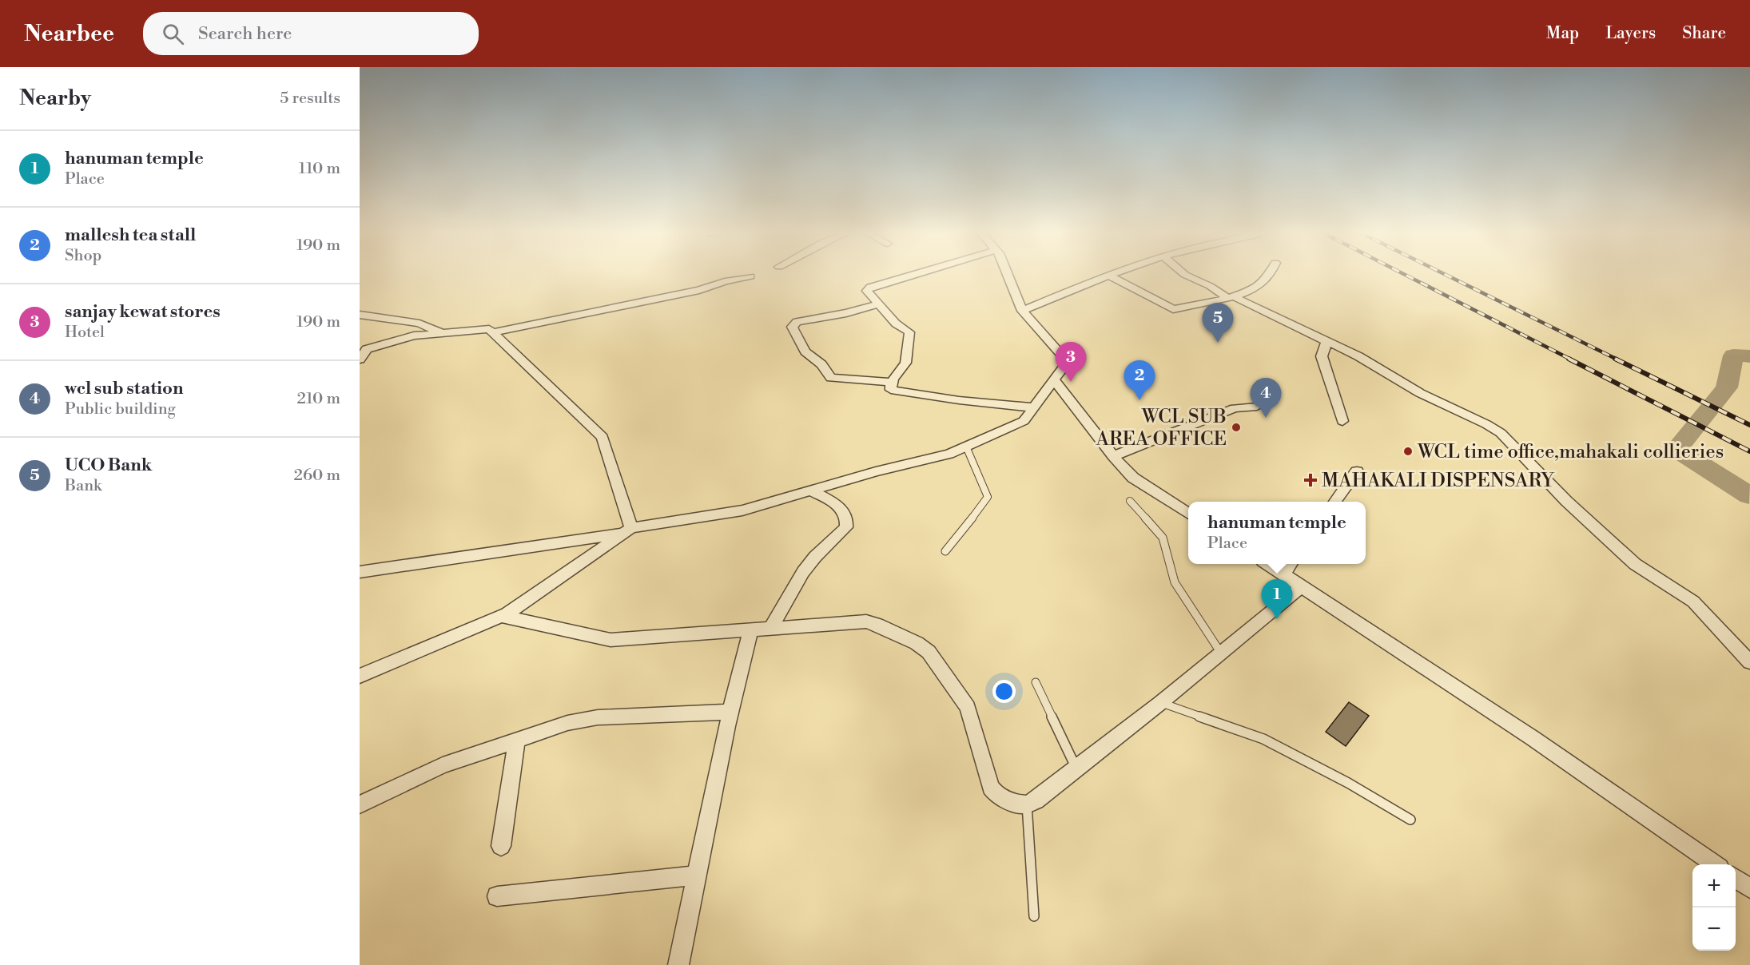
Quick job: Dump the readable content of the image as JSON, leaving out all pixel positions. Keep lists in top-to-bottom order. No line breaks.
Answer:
{"places":{"other":["WCL SUB AREA OFFICE","WCL time office,mahakali collieries"],"health":["MAHAKALI DISPENSARY"]},"page":{"header":"Nearbee","search":"Search here","nav":["Map","Layers","Share"],"heading":["Nearby","5 results"],"list":[{"mark":"1","name":"hanuman temple","note":"Place","value":"110 m"},{"mark":"2","name":"mallesh tea stall","note":"Shop","value":"190 m"},{"mark":"3","name":"sanjay kewat stores","note":"Hotel","value":"190 m"},{"mark":"4","name":"wcl sub station","note":"Public building","value":"210 m"},{"mark":"5","name":"UCO Bank","note":"Bank","value":"260 m"}],"pins":["5","3","2","4","1"],"popup":["hanuman temple","Place"],"map_buttons":["+","−"]}}
